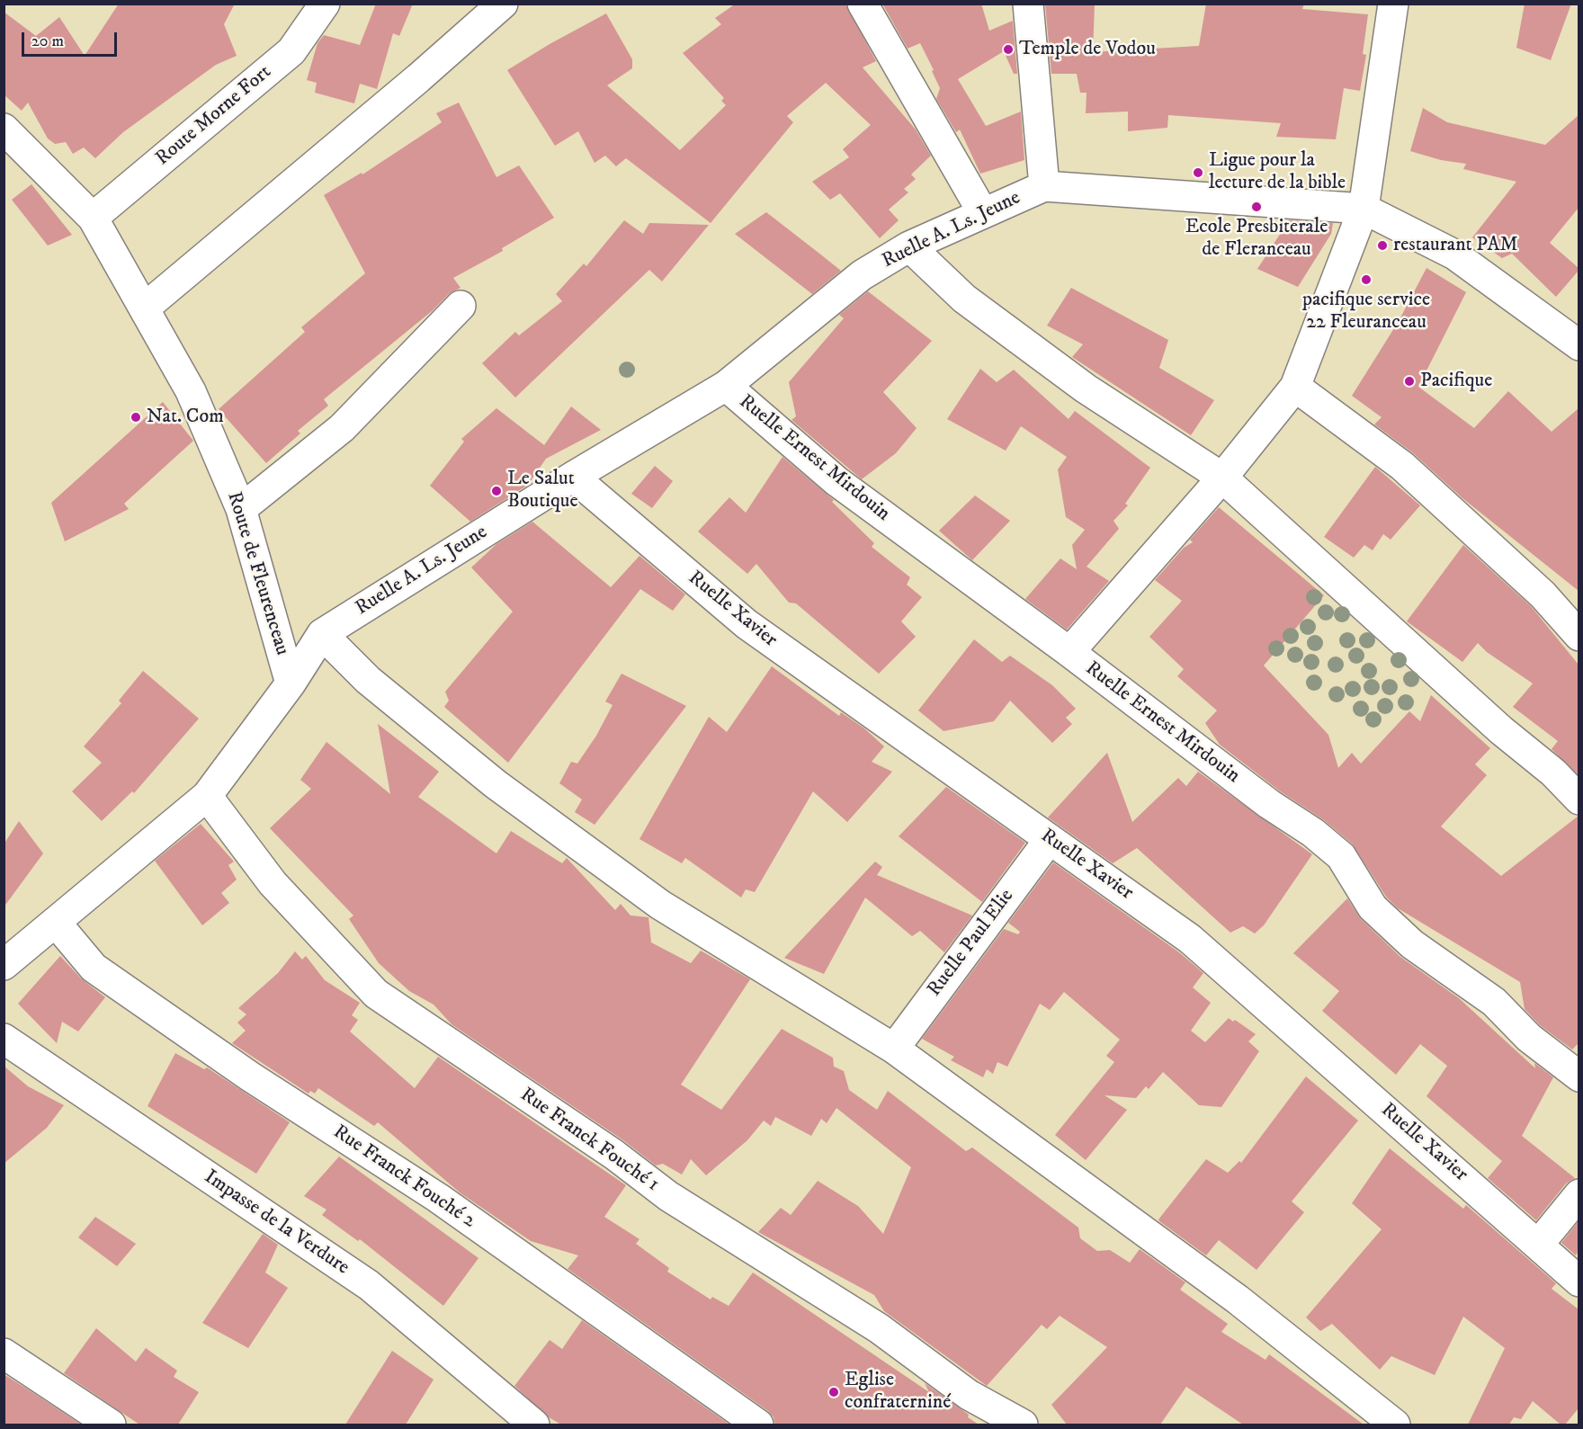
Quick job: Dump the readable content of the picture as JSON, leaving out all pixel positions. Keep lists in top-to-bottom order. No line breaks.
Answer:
{"streets":{"street":["Route Morne Fort","Ruelle A. Ls. Jeune","Ruelle Ernest Mirdouin","Route de Fleurenceau","Ruelle Xavier","Ruelle Paul Elie","Rue Franck Fouché 1","Rue Franck Fouché 2","Impasse de la Verdure"]},"crossings":[["Route Morne Fort","Route de Fleurenceau"],["Ruelle A. Ls. Jeune","Ruelle Ernest Mirdouin"],["Ruelle A. Ls. Jeune","Route de Fleurenceau"],["Ruelle A. Ls. Jeune","Ruelle Xavier"],["Route de Fleurenceau","Rue Franck Fouché 1"],["Route de Fleurenceau","Rue Franck Fouché 2"],["Ruelle Xavier","Ruelle Paul Elie"]],"places":["Temple de Vodou","Ligue pour la lecture de la bible","Ecole Presbiterale de Fleranceau","restaurant PAM","pacifique service 22 Fleuranceau","Pacifique","Nat. Com","Le Salut Boutique","Eglise confraterniné"],"scale_bar":"20 m"}
